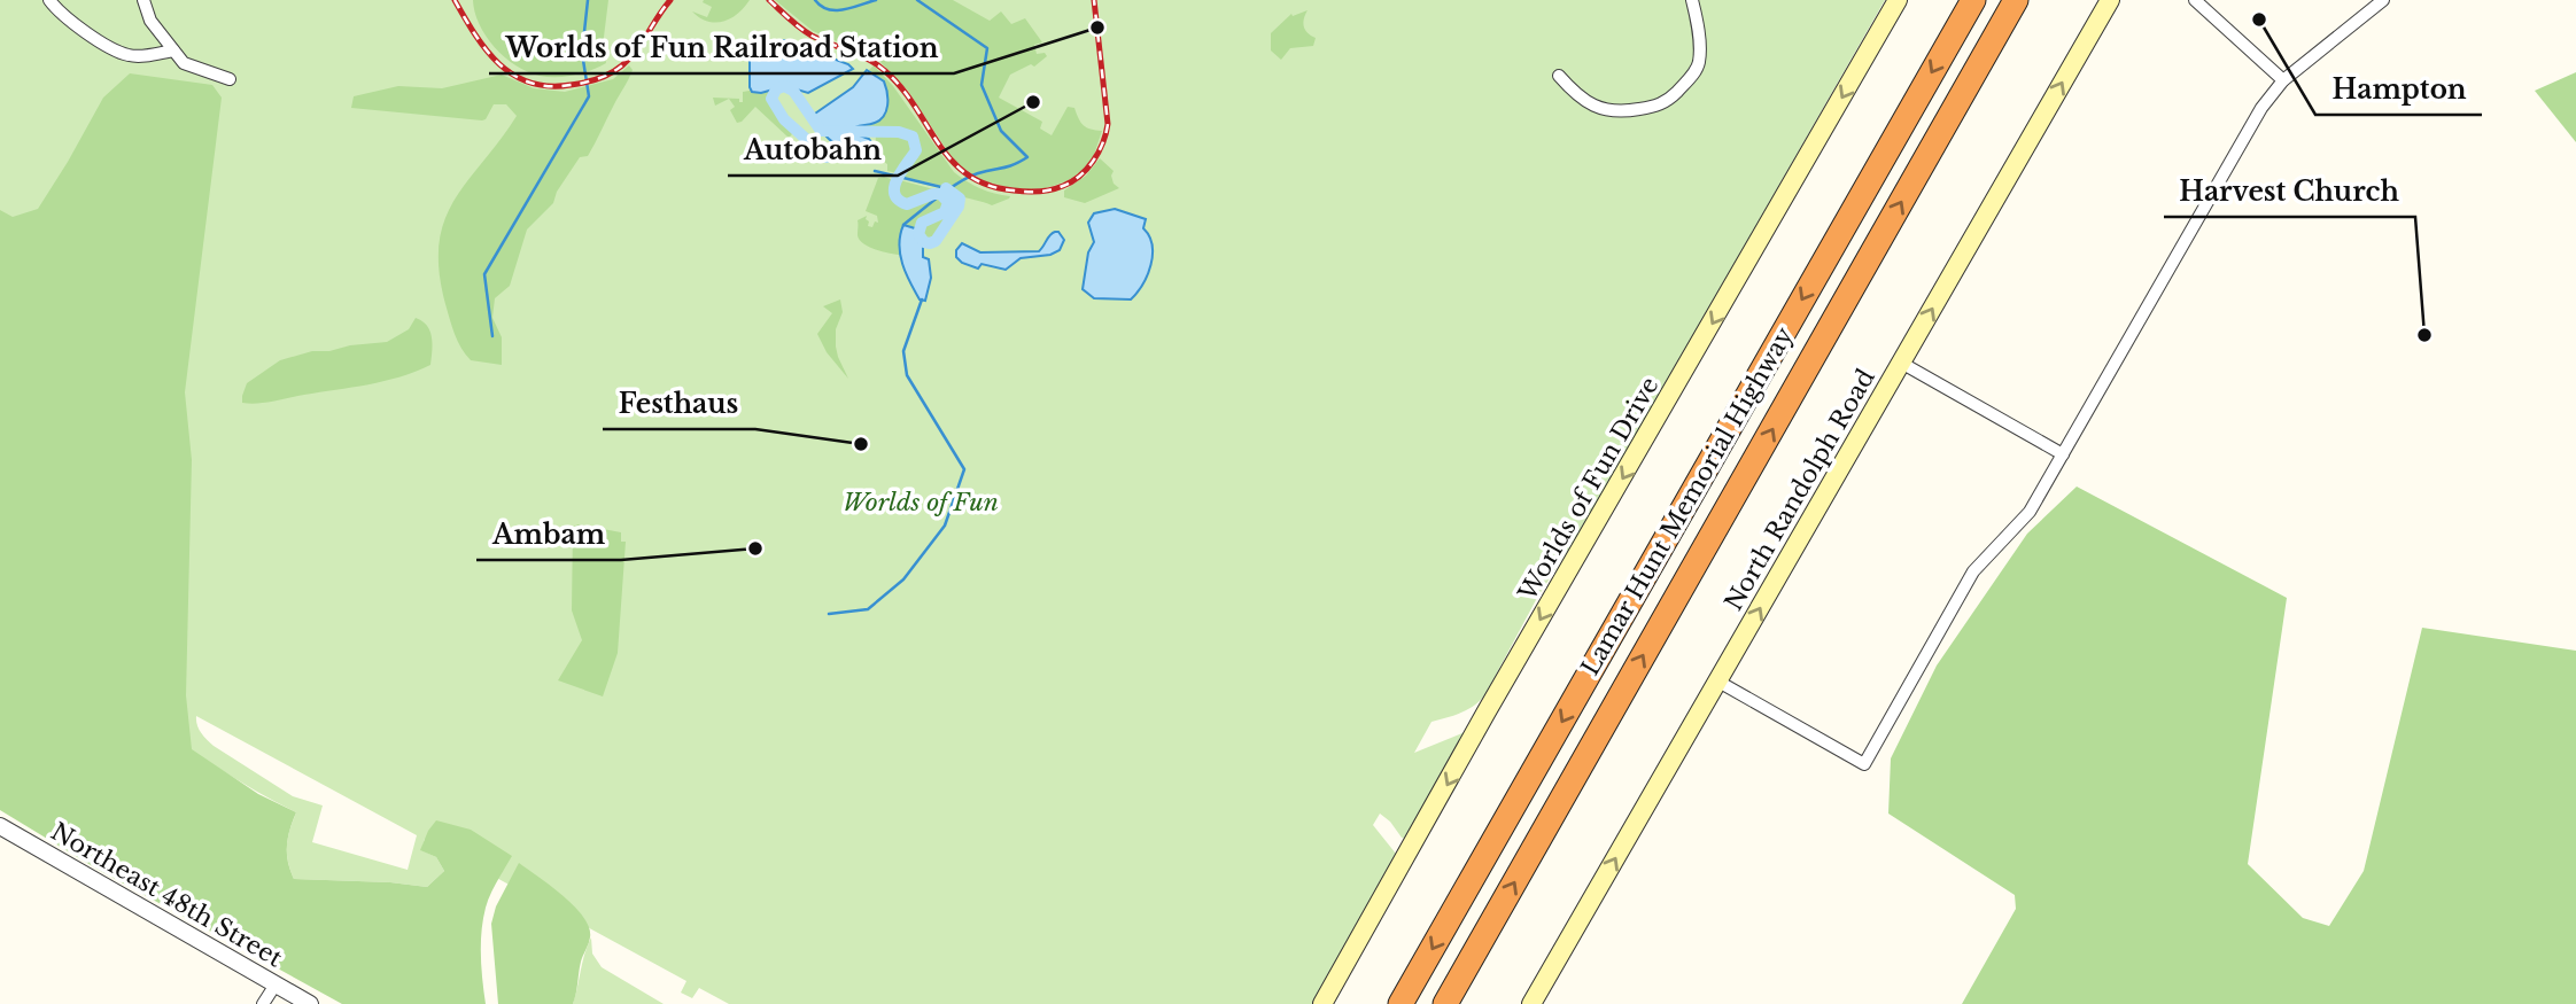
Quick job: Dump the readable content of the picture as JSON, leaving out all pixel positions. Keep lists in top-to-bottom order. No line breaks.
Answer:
{"streets":{"highway":["Lamar Hunt Memorial Highway"],"main road":["Worlds of Fun Drive","North Randolph Road"],"street":["Northeast 48th Street"]},"one_way":["Worlds of Fun Drive","North Randolph Road"],"parks":["Worlds of Fun"],"places":["Hampton","Worlds of Fun Railroad Station","Autobahn","Harvest Church","Festhaus","Ambam"]}
